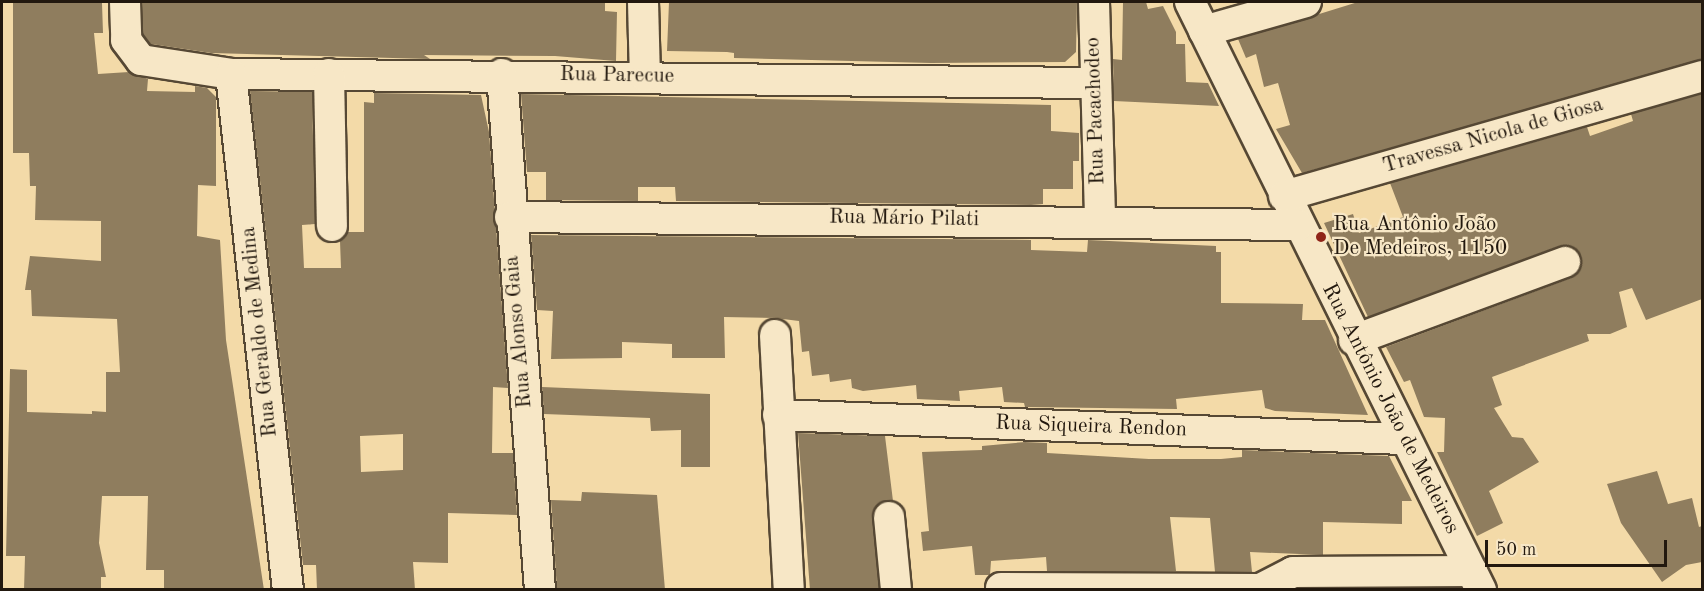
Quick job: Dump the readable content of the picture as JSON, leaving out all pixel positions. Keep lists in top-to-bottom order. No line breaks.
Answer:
{"streets":{"street":["Rua Parecue","Rua Pacachodeo","Travessa Nicola de Giosa","Rua Mário Pilati","Rua Geraldo de Medina","Rua Alonso Gaia","Rua Antônio João de Medeiros","Rua Siqueira Rendon"]},"crossings":[["Rua Parecue","Rua Pacachodeo"],["Rua Parecue","Rua Geraldo de Medina"],["Rua Parecue","Rua Alonso Gaia"],["Rua Pacachodeo","Rua Mário Pilati"],["Travessa Nicola de Giosa","Rua Antônio João de Medeiros"],["Rua Mário Pilati","Rua Alonso Gaia"],["Rua Mário Pilati","Rua Antônio João de Medeiros"],["Rua Antônio João de Medeiros","Rua Siqueira Rendon"]],"places":["Rua Antônio João De Medeiros, 1150"],"scale_bar":"50 m"}
